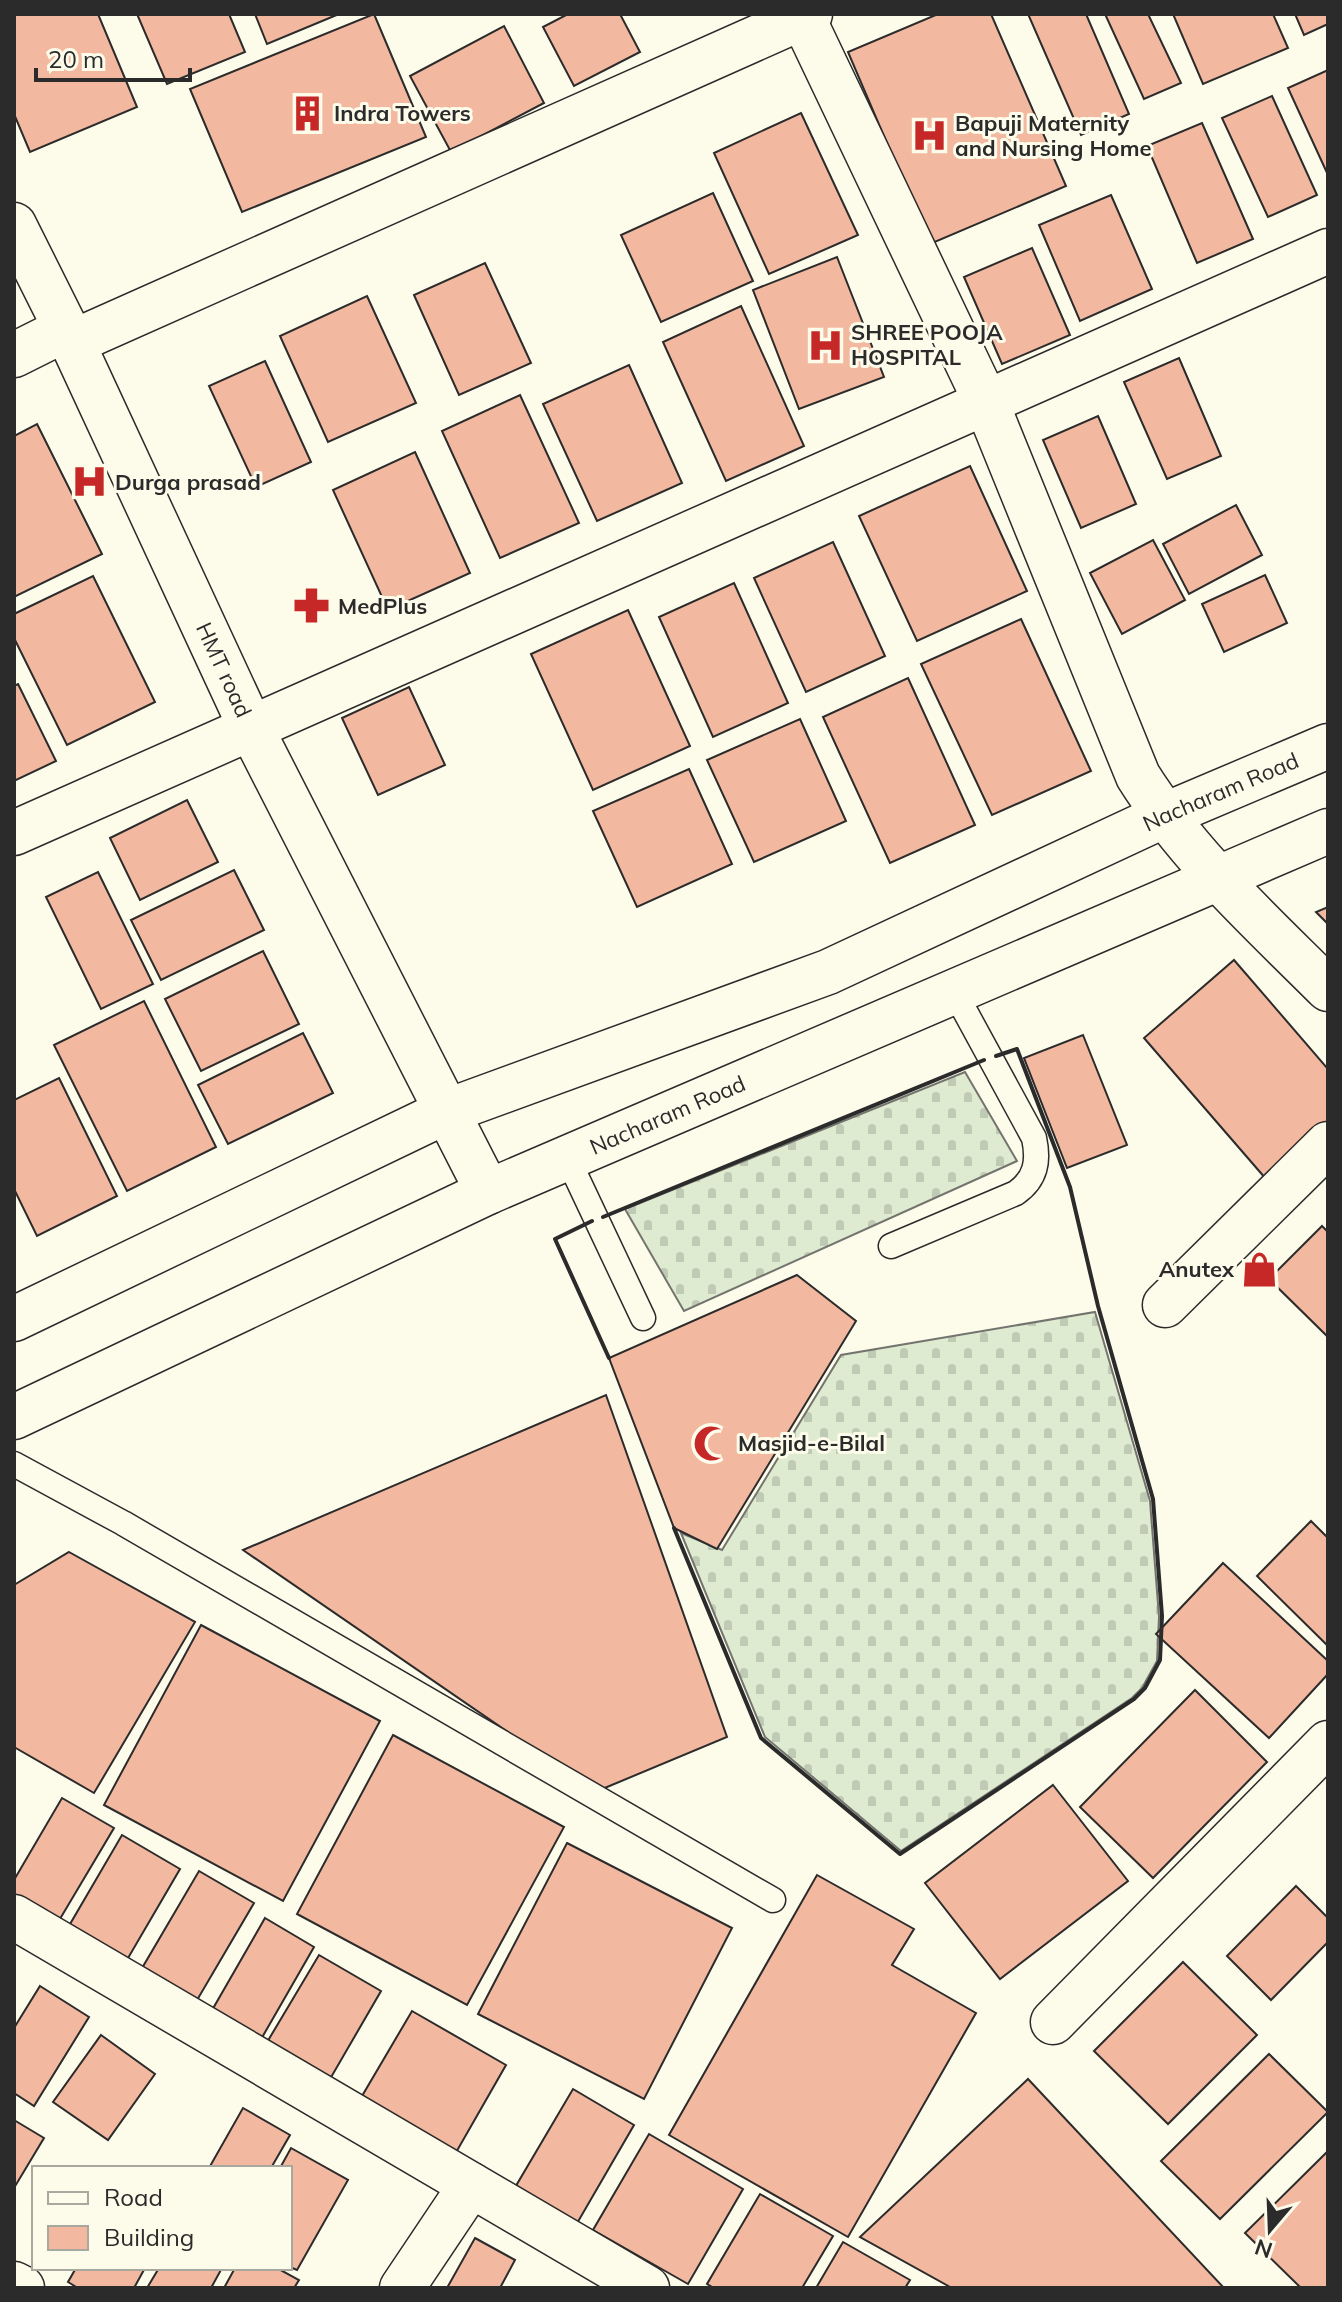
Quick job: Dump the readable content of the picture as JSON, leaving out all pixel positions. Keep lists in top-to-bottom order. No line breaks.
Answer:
{"streets":{"street":["HMT road","Nacharam Road"]},"crossings":[["HMT road","Nacharam Road"]],"places":{"building":["Indra Towers"],"hospital":["Bapuji Maternity and Nursing Home","SHREE POOJA HOSPITAL","Durga prasad"],"pharmacy":["MedPlus"],"shop":["Anutex"],"mosque":["Masjid-e-Bilal"]},"legend":["Road","Building"],"scale_bar":"20 m","north":"bottom"}
